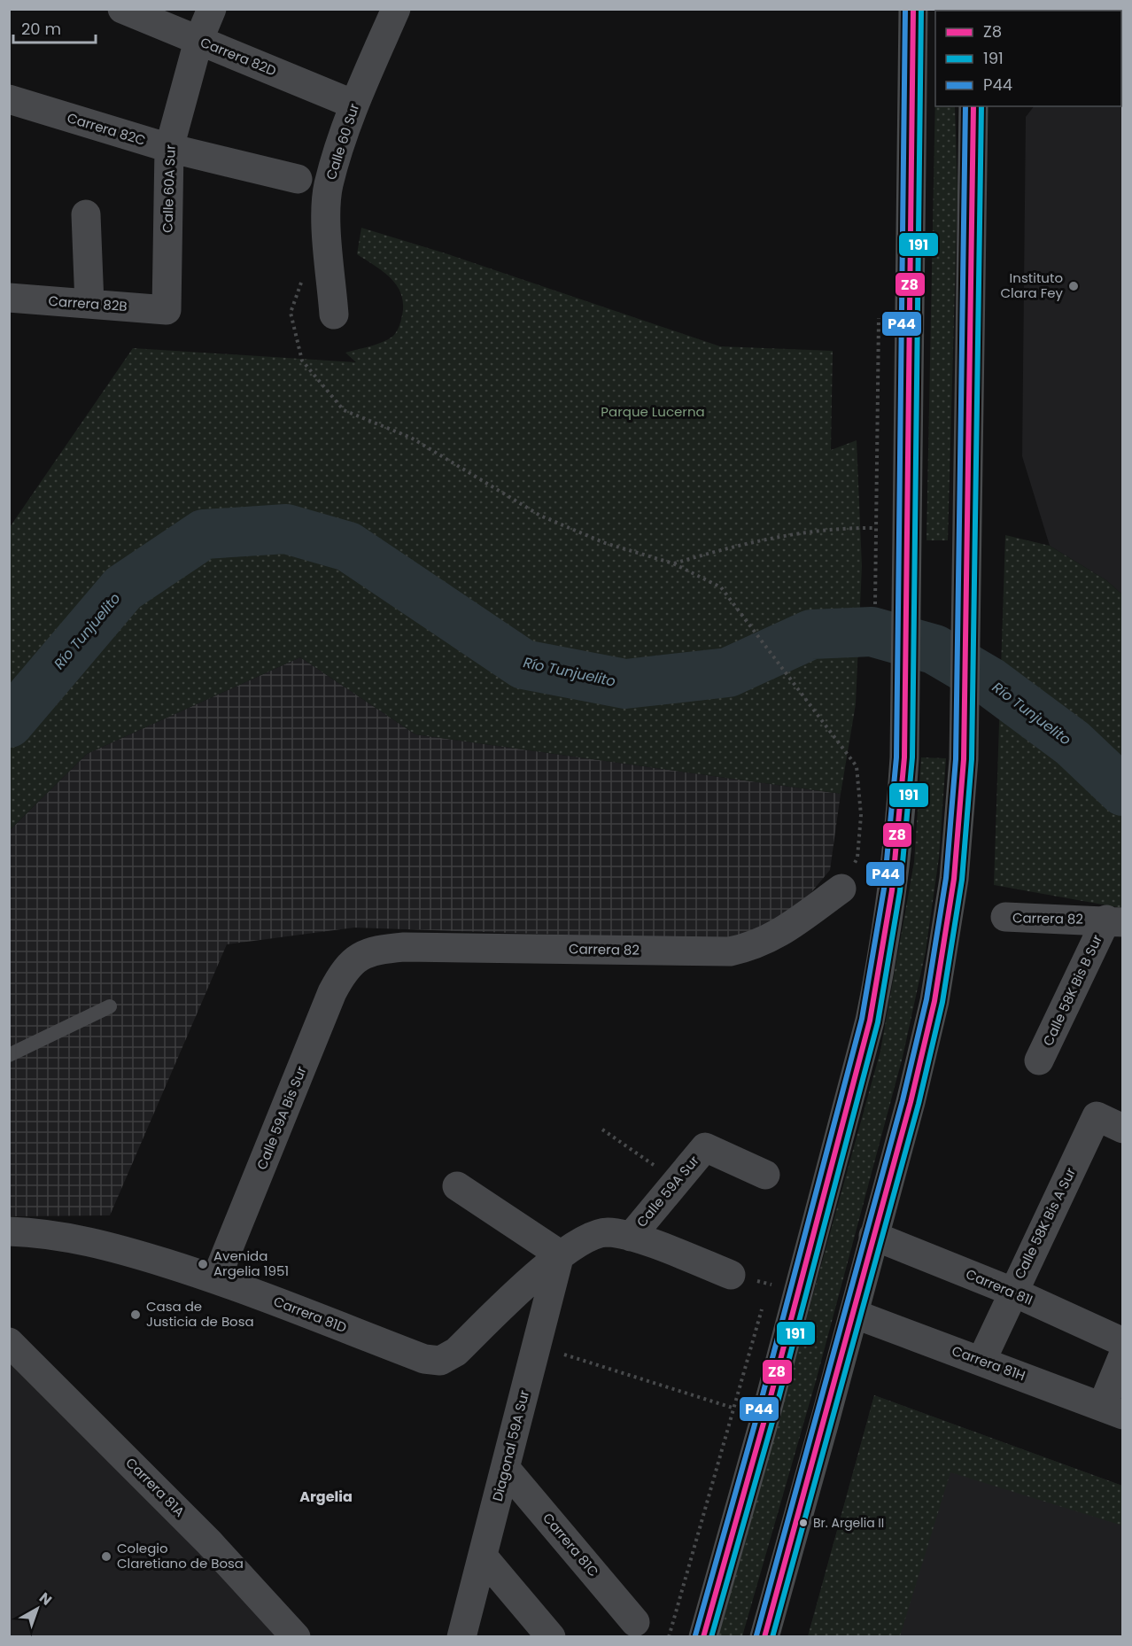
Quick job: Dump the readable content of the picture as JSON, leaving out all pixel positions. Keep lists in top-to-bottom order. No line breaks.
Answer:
{"streets":{"street":["Carrera 82D","Carrera 82C","Calle 60 Sur","Calle 60A Sur","Carrera 82B","Carrera 82","Calle 58K Bis B Sur","Calle 59A Bis Sur","Calle 59A Sur","Calle 58K Bis A Sur","Carrera 81I","Carrera 81D","Carrera 81H","Diagonal 59A Sur","Carrera 81A","Carrera 81C"]},"crossings":[["Carrera 82D","Calle 60 Sur"],["Carrera 82D","Calle 60A Sur"],["Carrera 82C","Calle 60A Sur"],["Calle 60A Sur","Carrera 82B"],["Carrera 82","Calle 58K Bis B Sur"],["Carrera 82","Calle 59A Bis Sur"],["Calle 59A Bis Sur","Carrera 81D"],["Calle 58K Bis A Sur","Carrera 81I"],["Calle 58K Bis A Sur","Carrera 81H"],["Carrera 81D","Diagonal 59A Sur"],["Diagonal 59A Sur","Carrera 81C"]],"districts":["Argelia"],"water":["Río Tunjuelito"],"parks":["Parque Lucerna"],"places":["Instituto Clara Fey","Avenida Argelia 1951","Casa de Justicia de Bosa","Br. Argelia II","Colegio Claretiano de Bosa"],"lines":["transit line Z8","transit line 191","transit line P44"],"legend":["Z8","191","P44"],"scale_bar":"20 m","north":"top right"}
